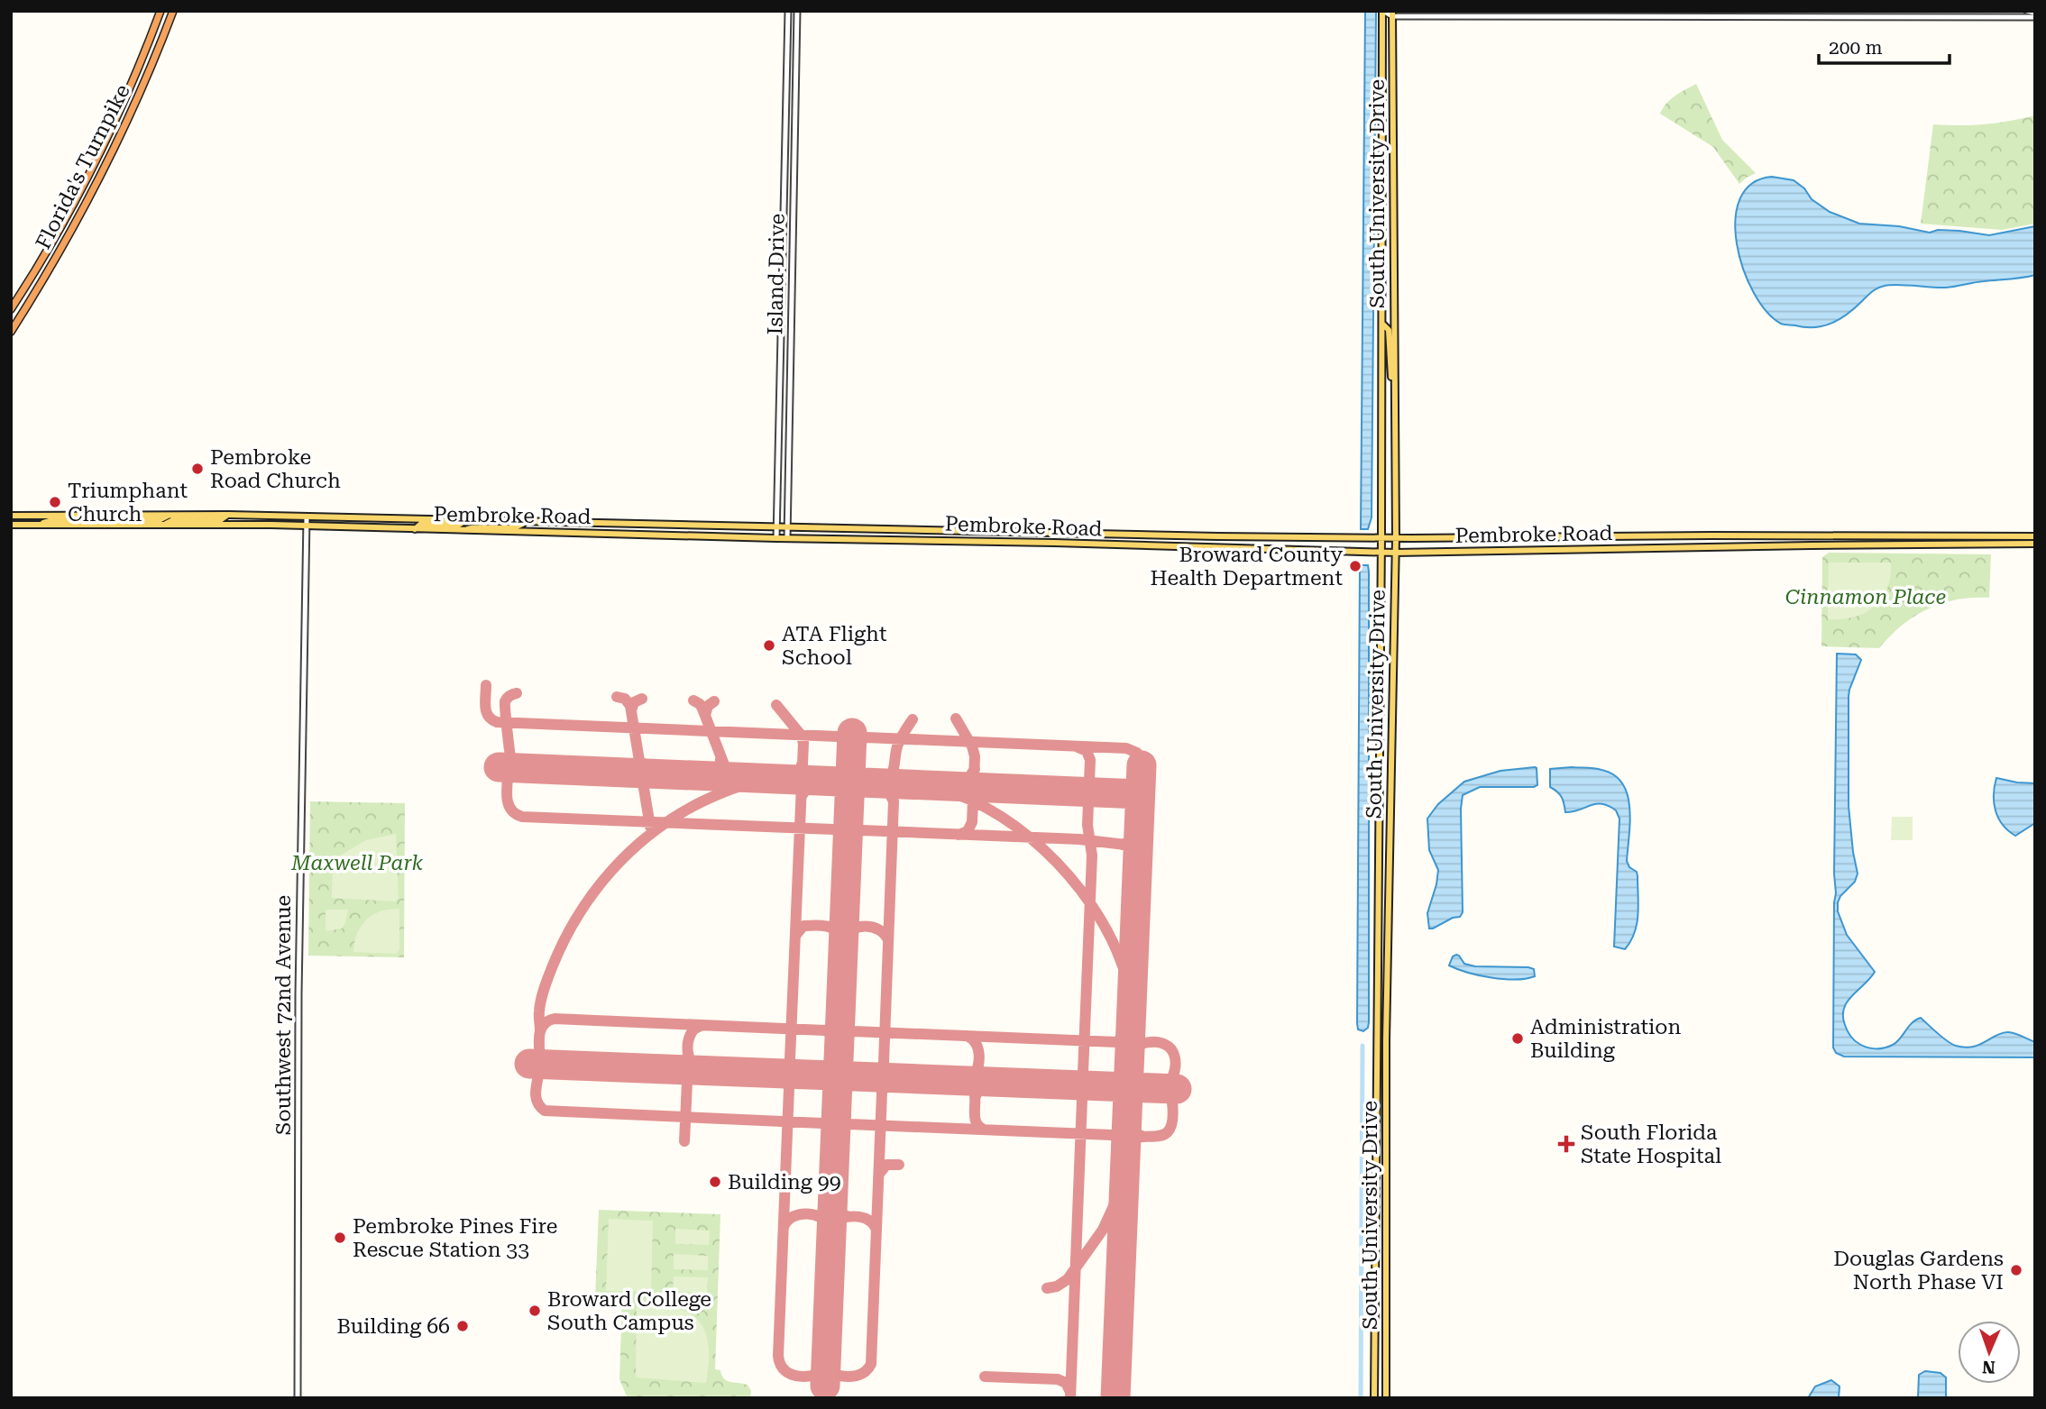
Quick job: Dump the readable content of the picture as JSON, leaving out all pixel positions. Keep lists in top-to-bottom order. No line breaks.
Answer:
{"streets":{"highway":["Florida's Turnpike"],"main road":["South University Drive","Pembroke Road"],"street":["Island Drive","Southwest 72nd Avenue"]},"crossings":[["South University Drive","Pembroke Road"],["Island Drive","Pembroke Road"],["Pembroke Road","Southwest 72nd Avenue"]],"parks":["Cinnamon Place","Maxwell Park"],"places":{"other":["Pembroke Road Church","Triumphant Church","Broward County Health Department","ATA Flight School","Administration Building","Building 99","Pembroke Pines Fire Rescue Station 33","Douglas Gardens North Phase VI","Broward College South Campus","Building 66"],"health":["South Florida State Hospital"]},"scale_bar":"200 m","north":"bottom"}
